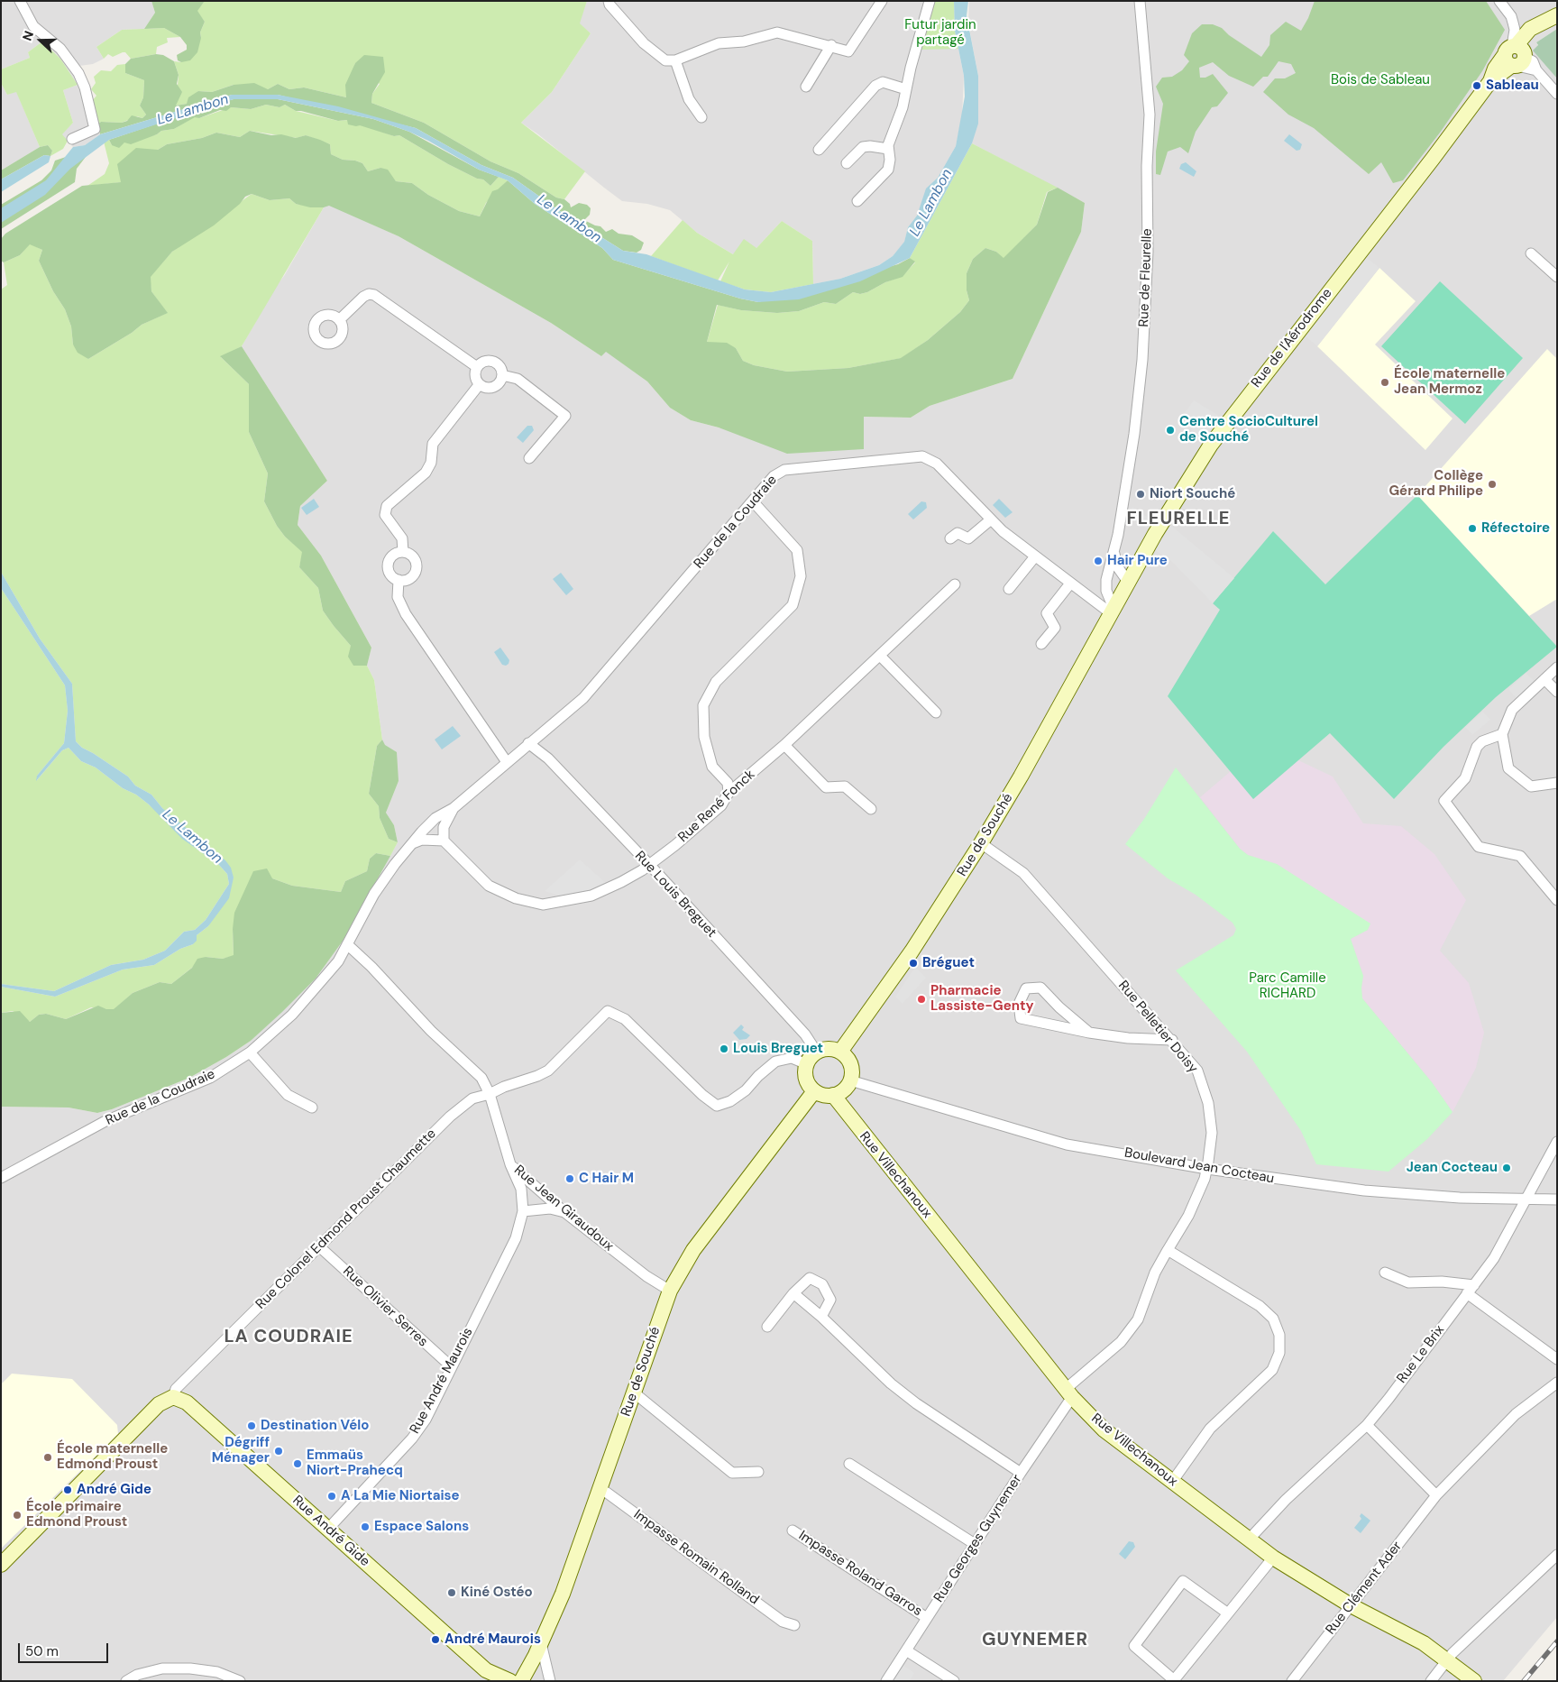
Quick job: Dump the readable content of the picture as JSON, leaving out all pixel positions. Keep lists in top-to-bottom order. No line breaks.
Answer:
{"streets":{"street":["Rue de Fleurelle","Rue de l'Aérodrome","Rue de la Coudraie","Rue René Fonck","Rue de Souché","Rue Louis Breguet","Rue Pelletier Doisy","Boulevard Jean Cocteau","Rue Villechanoux","Rue Jean Giraudoux","Rue Colonel Edmond Proust Chaumette","Rue Olivier Serres","Rue Le Brix","Rue André Maurois","Rue André Gide","Rue Georges Guynemer","Impasse Romain Rolland","Impasse Roland Garros","Rue Clément Ader"]},"crossings":[["Rue de Fleurelle","Rue de l'Aérodrome"],["Rue de Fleurelle","Rue de la Coudraie"],["Rue de Fleurelle","Rue de Souché"],["Rue de l'Aérodrome","Rue de la Coudraie"],["Rue de l'Aérodrome","Rue de Souché"],["Rue de la Coudraie","Rue René Fonck"],["Rue de la Coudraie","Rue de Souché"],["Rue de la Coudraie","Rue Louis Breguet"],["Rue de la Coudraie","Rue Jean Giraudoux"],["Rue René Fonck","Rue Louis Breguet"],["Rue de Souché","Rue Louis Breguet"],["Rue de Souché","Rue Pelletier Doisy"],["Rue de Souché","Boulevard Jean Cocteau"],["Rue de Souché","Rue Villechanoux"],["Rue de Souché","Rue Jean Giraudoux"],["Rue de Souché","Rue Colonel Edmond Proust Chaumette"],["Rue de Souché","Impasse Romain Rolland"],["Rue Louis Breguet","Boulevard Jean Cocteau"],["Rue Louis Breguet","Rue Villechanoux"],["Rue Louis Breguet","Rue Colonel Edmond Proust Chaumette"],["Rue Pelletier Doisy","Boulevard Jean Cocteau"],["Rue Pelletier Doisy","Rue Georges Guynemer"],["Boulevard Jean Cocteau","Rue Villechanoux"],["Boulevard Jean Cocteau","Rue Colonel Edmond Proust Chaumette"],["Boulevard Jean Cocteau","Rue Le Brix"],["Rue Villechanoux","Rue Colonel Edmond Proust Chaumette"],["Rue Villechanoux","Rue Le Brix"],["Rue Villechanoux","Rue Georges Guynemer"],["Rue Villechanoux","Rue Clément Ader"],["Rue Jean Giraudoux","Rue Colonel Edmond Proust Chaumette"],["Rue Jean Giraudoux","Rue André Maurois"],["Rue Colonel Edmond Proust Chaumette","Rue Olivier Serres"],["Rue Colonel Edmond Proust Chaumette","Rue André Gide"],["Rue Olivier Serres","Rue André Maurois"],["Rue André Maurois","Rue André Gide"],["Rue Georges Guynemer","Impasse Roland Garros"]],"districts":["FLEURELLE","LA COUDRAIE","GUYNEMER"],"water":["Le Lambon"],"parks":["Futur jardin partagé","Bois de Sableau","Parc Camille RICHARD"],"places":["Sableau","École maternelle Jean Mermoz","Centre SocioCulturel de Souché","Collège Gérard Philipe","Niort Souché","Réfectoire","Hair Pure","Bréguet","Pharmacie Lassiste-Genty","Louis Breguet","Jean Cocteau","C Hair M","Destination Vélo","Dégriff Ménager","École maternelle Edmond Proust","Emmaüs Niort-Prahecq","André Gide","A La Mie Niortaise","École primaire Edmond Proust","Espace Salons","Kiné Ostéo","André Maurois"],"scale_bar":"50 m","north":"left"}
